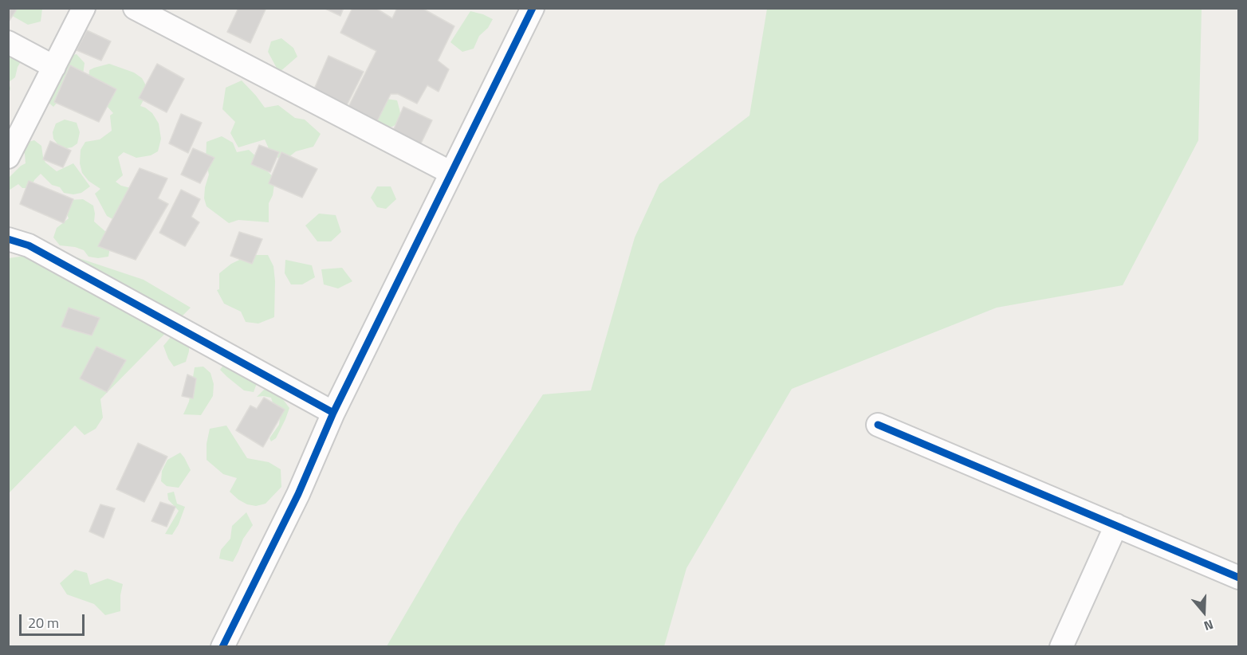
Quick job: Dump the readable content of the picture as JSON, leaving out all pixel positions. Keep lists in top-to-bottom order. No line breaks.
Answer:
{"scale_bar":"20 m","north":"bottom"}
